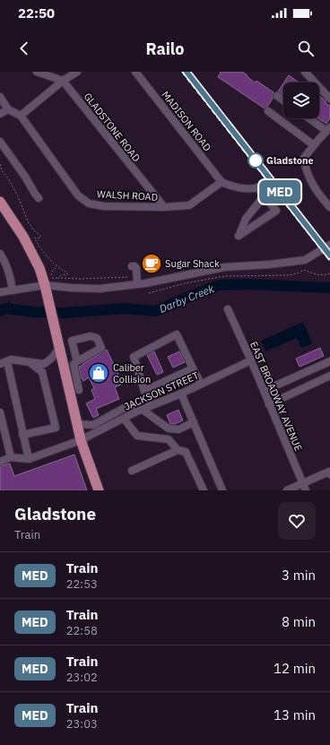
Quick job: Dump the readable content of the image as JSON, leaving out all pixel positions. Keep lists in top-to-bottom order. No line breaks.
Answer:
{"streets":{"street":["MADISON ROAD","GLADSTONE ROAD","WALSH ROAD","JACKSON STREET","EAST BROADWAY AVENUE"]},"crossings":[["MADISON ROAD","WALSH ROAD"],["GLADSTONE ROAD","WALSH ROAD"],["JACKSON STREET","EAST BROADWAY AVENUE"]],"water":["Darby Creek"],"places":{"other":["Gladstone"],"cafe":["Sugar Shack"],"shop":["Caliber Collision"]},"page":{"status":"22:50","header":"Railo","on_map":"MED","heading":["Gladstone","Train"],"list":[{"mark":"MED","name":"Train","note":"22:53","value":"3 min"},{"mark":"MED","name":"Train","note":"22:58","value":"8 min"},{"mark":"MED","name":"Train","note":"23:02","value":"12 min"},{"mark":"MED","name":"Train","note":"23:03","value":"13 min"}]}}
